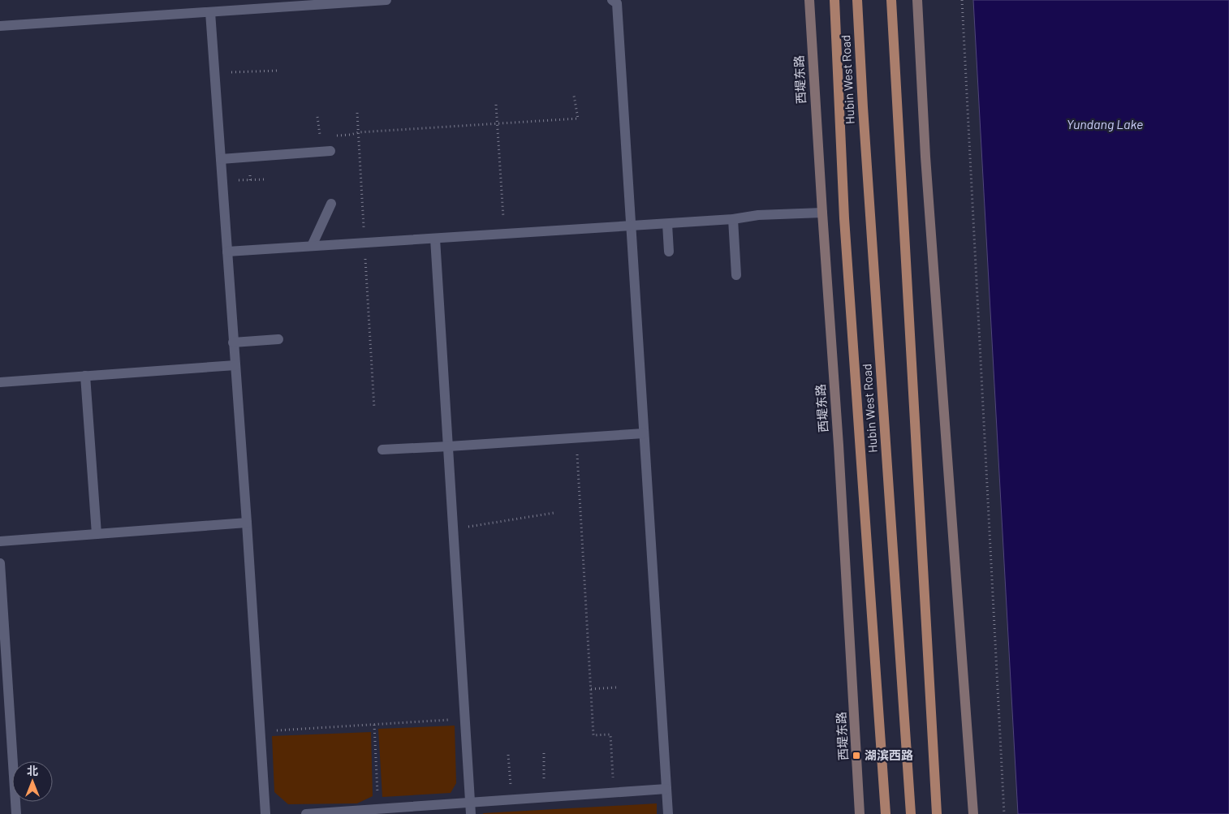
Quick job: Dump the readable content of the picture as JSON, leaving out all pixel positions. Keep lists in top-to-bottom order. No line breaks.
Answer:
{"streets":{"main road":["西堤东路","Hubin West Road"]},"water":["Yundang Lake"],"places":{"transit":["湖滨西路"]},"north":"top"}
